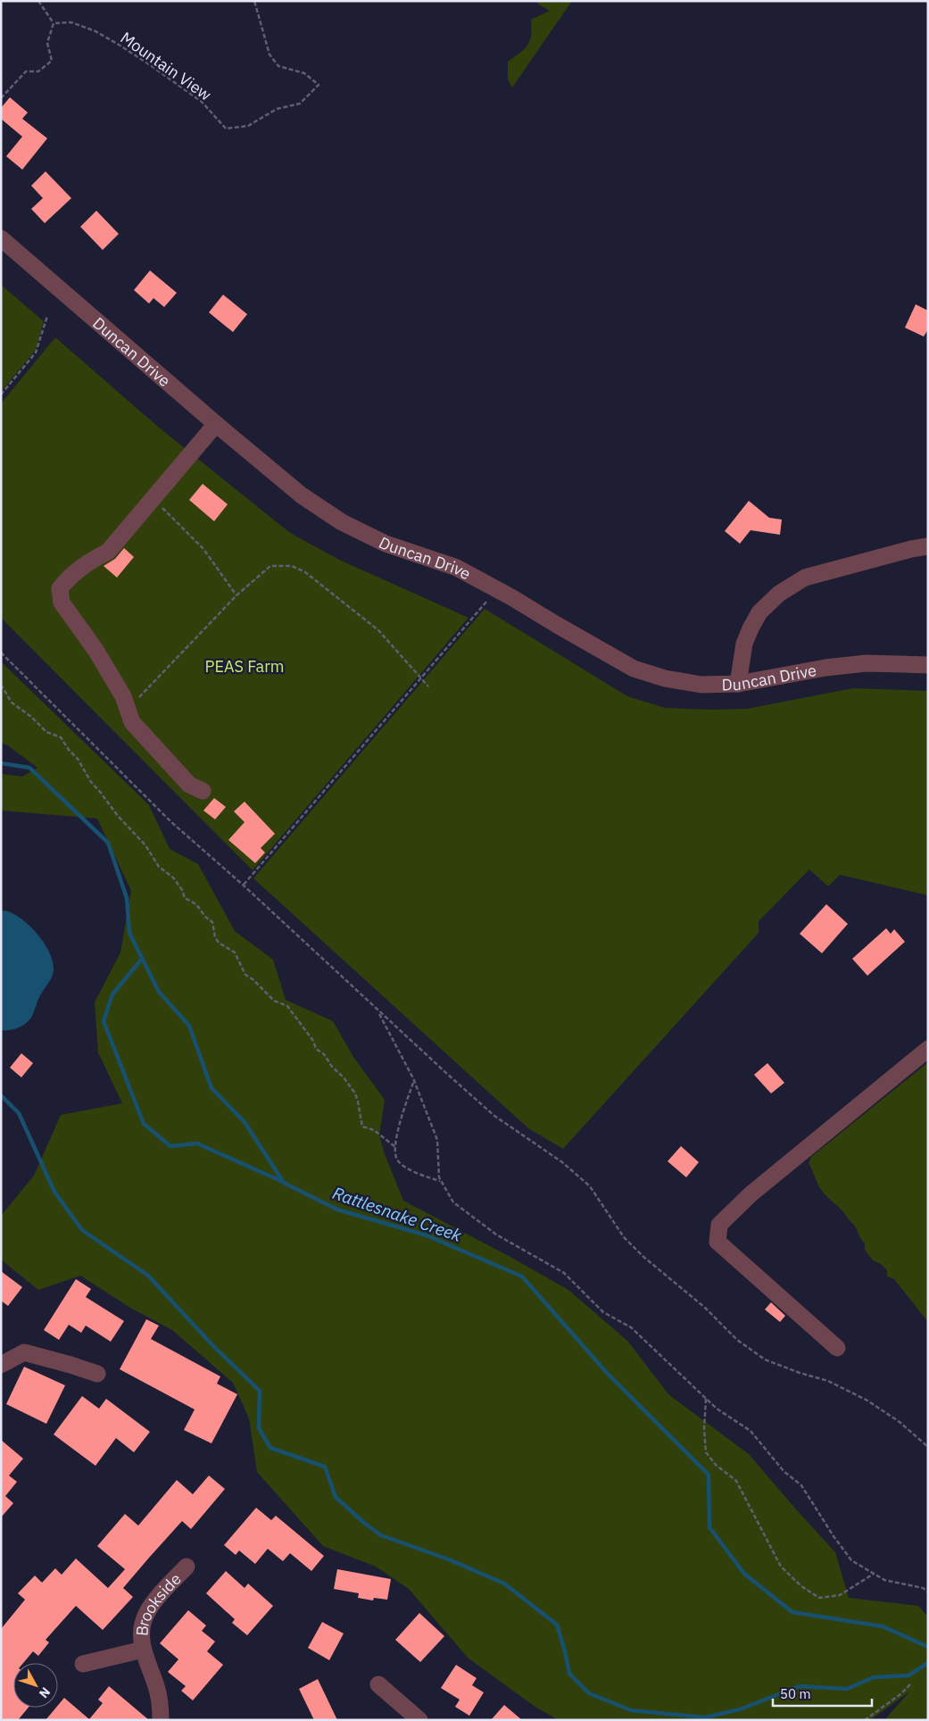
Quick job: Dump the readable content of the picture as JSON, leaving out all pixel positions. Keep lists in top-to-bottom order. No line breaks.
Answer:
{"streets":{"street":["Duncan Drive","Brookside"],"path":["Mountain View"]},"water":["Rattlesnake Creek"],"parks":["PEAS Farm"],"scale_bar":"50 m","north":"bottom right"}
